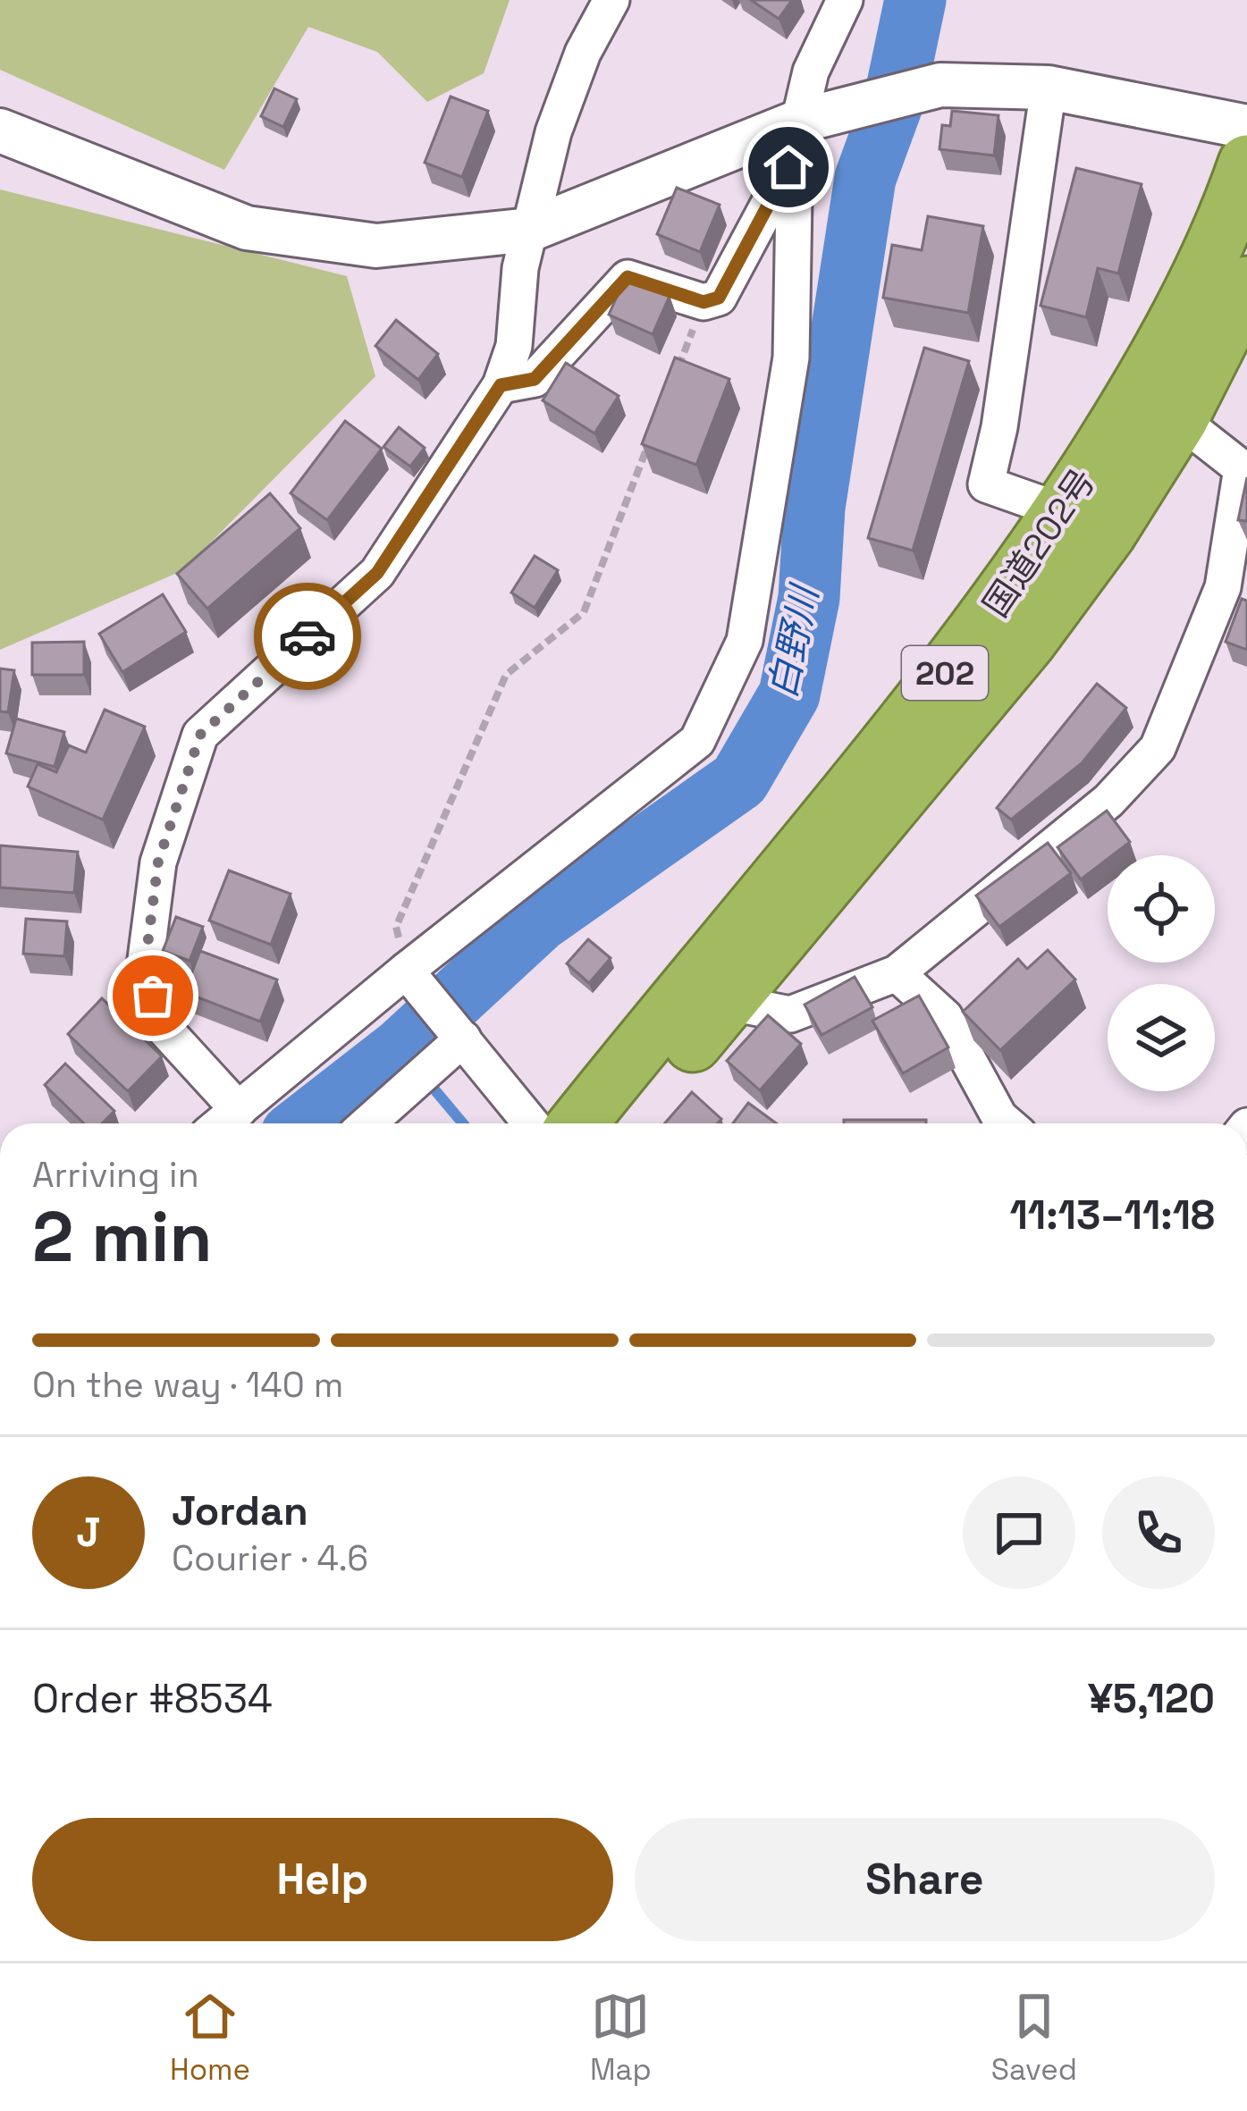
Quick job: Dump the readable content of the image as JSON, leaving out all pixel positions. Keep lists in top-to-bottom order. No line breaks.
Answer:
{"streets":{"highway":["国道202号","202"]},"water":["白野川"],"page":{"heading":["2 min","Arriving in","11:13–11:18"],"panel":["Jordan","Courier · 4.6","Order #8534","¥5,120"],"bar":"On the way · 140 m","round":"J","buttons":["Help","Share"],"tabs":["Home","Map","Saved"]}}
